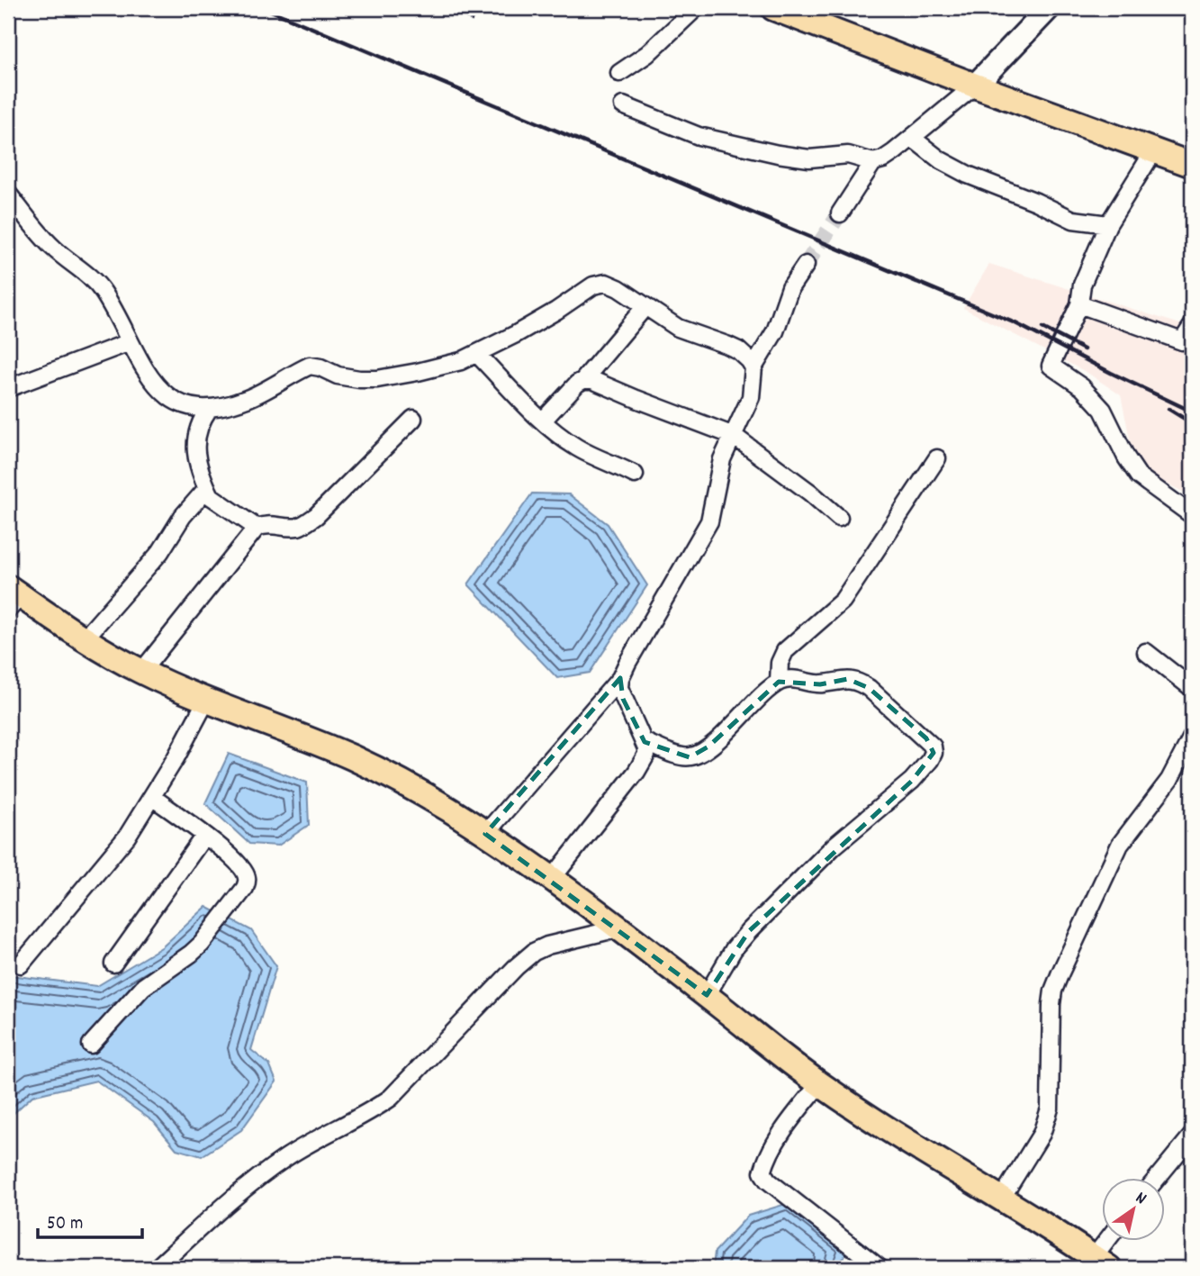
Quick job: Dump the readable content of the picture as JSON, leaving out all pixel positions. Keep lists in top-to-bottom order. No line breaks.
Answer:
{"scale_bar":"50 m","north":"top right"}
